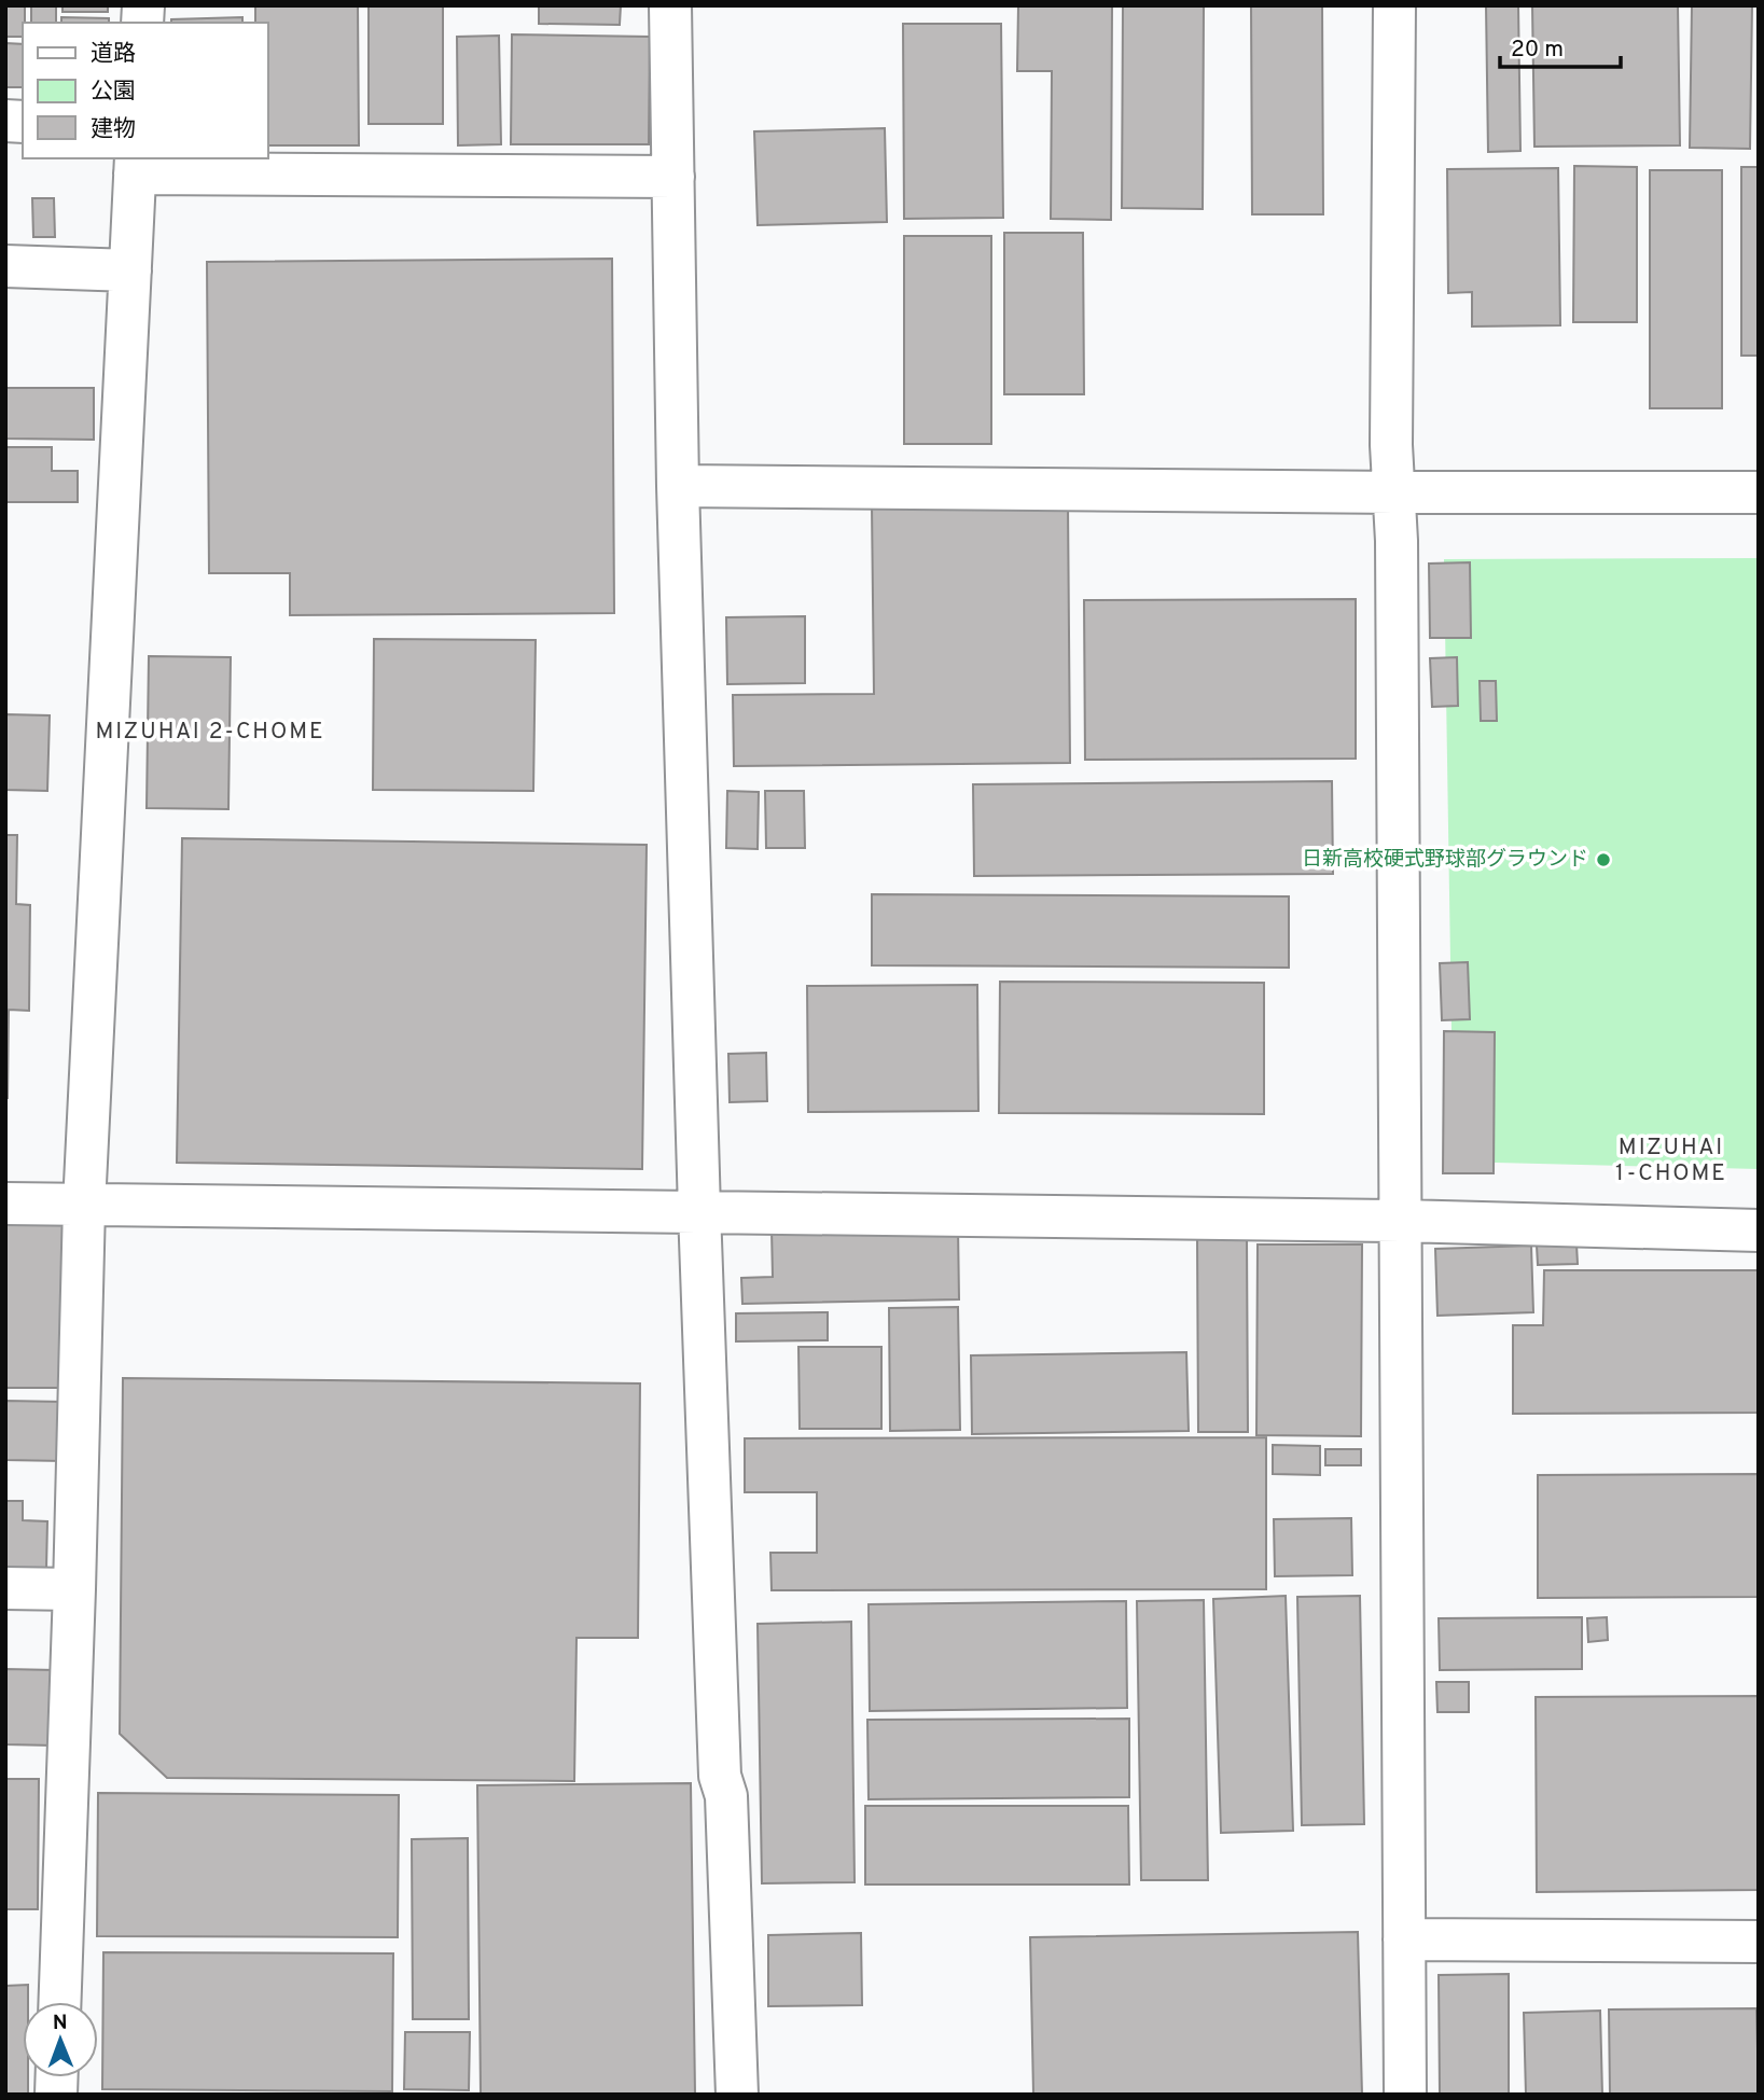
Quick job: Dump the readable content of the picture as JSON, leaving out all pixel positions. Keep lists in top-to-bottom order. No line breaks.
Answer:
{"districts":["MIZUHAI 2-CHOME","MIZUHAI 1-CHOME"],"places":["日新高校硬式野球部グラウンド"],"legend":["道路","公園","建物"],"scale_bar":"20 m","north":"top"}
